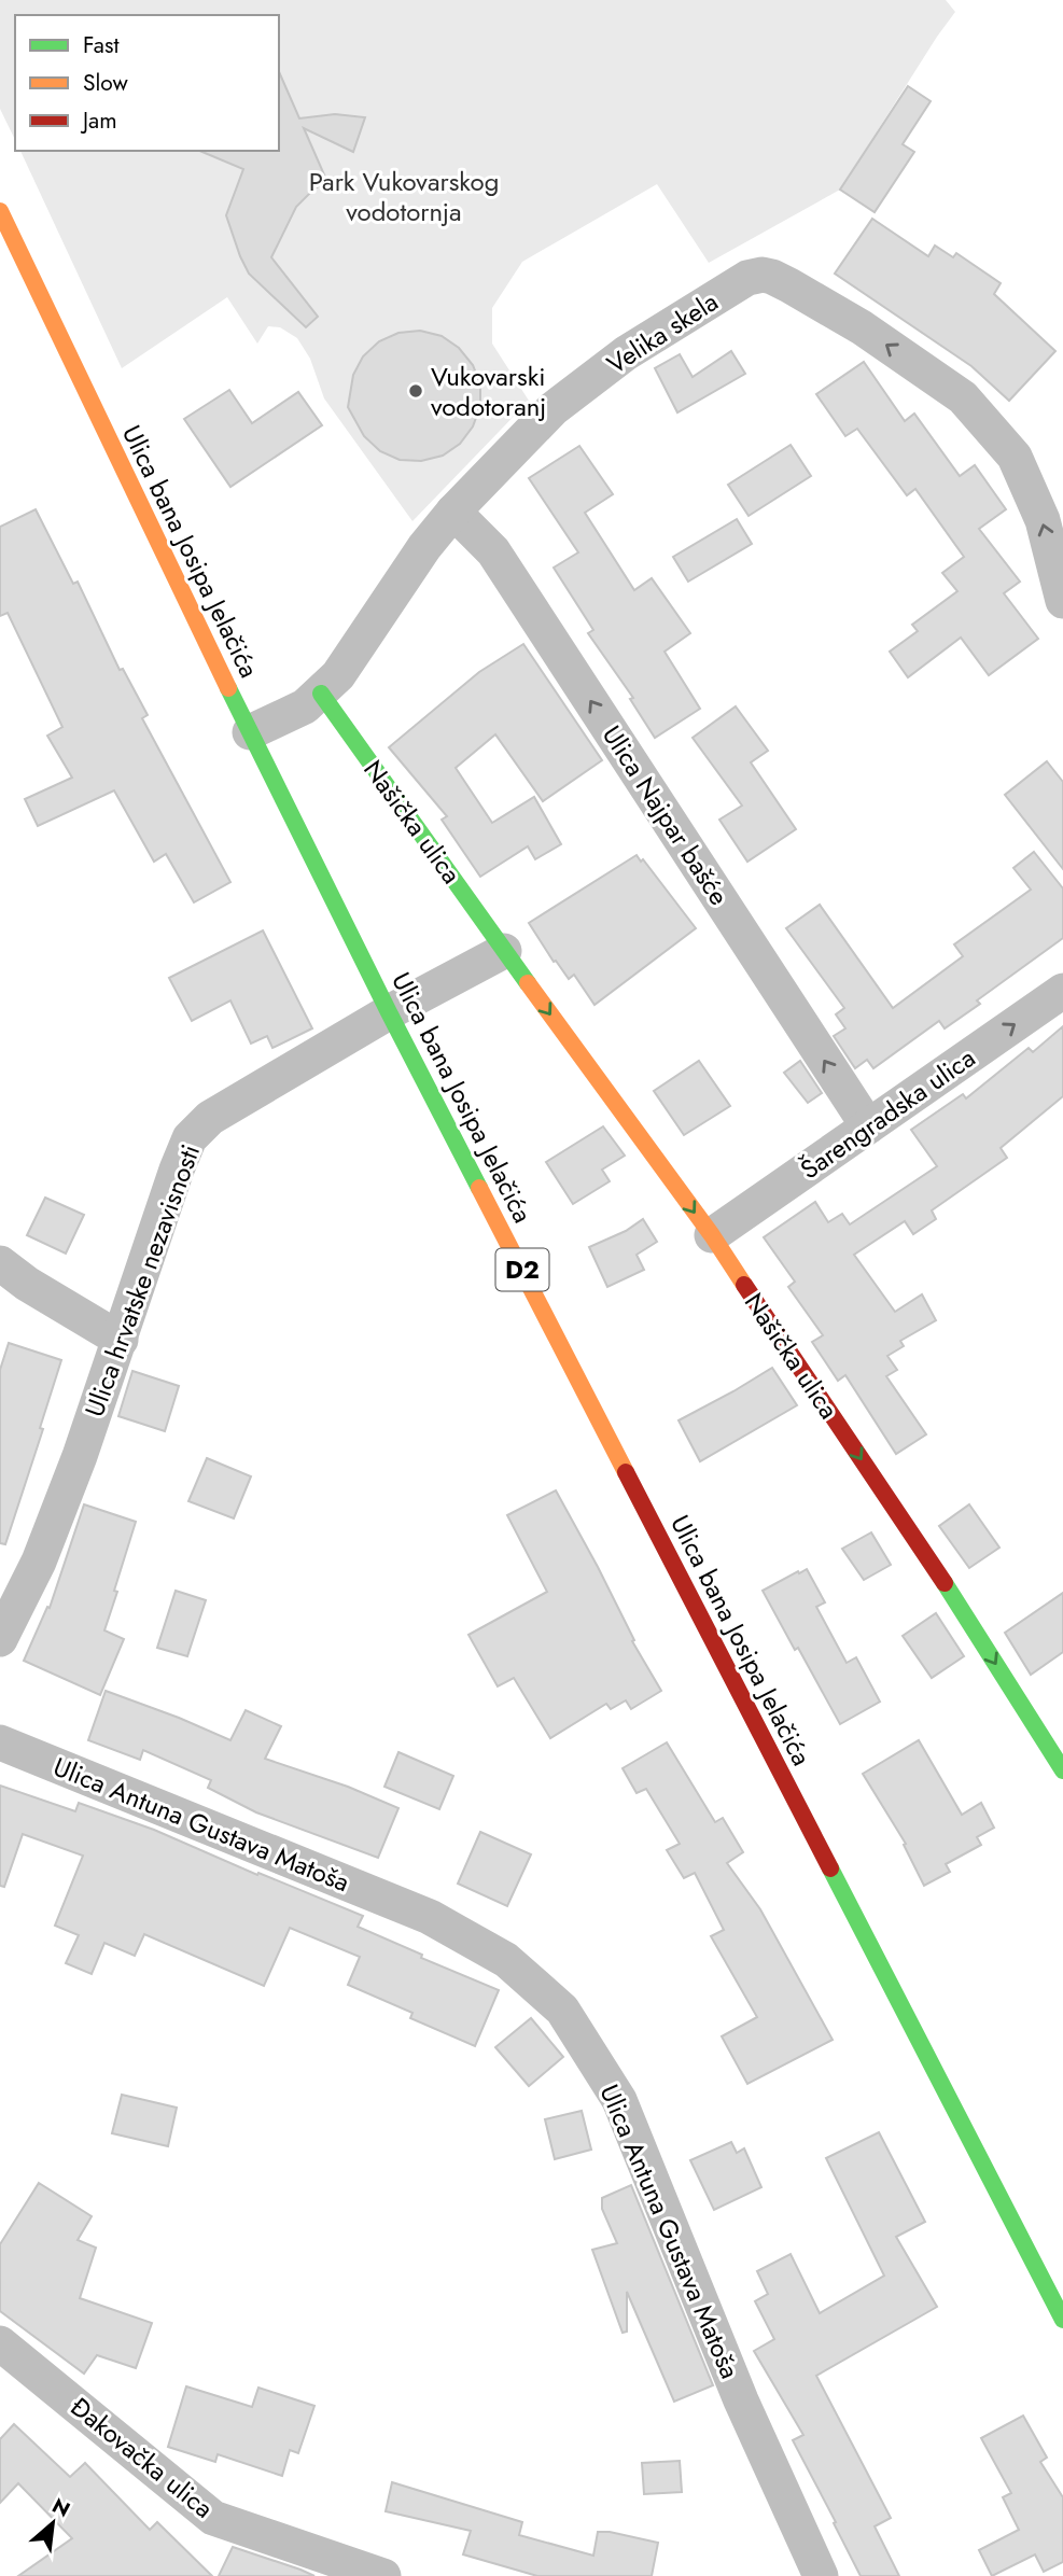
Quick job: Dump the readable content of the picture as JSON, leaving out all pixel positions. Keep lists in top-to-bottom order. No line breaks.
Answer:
{"streets":{"main road":["Ulica bana Josipa Jelačića","Našička ulica","D2"],"street":["Velika skela","Ulica Najpar bašće","Šarengradska ulica","Ulica hrvatske nezavisnosti","Ulica Antuna Gustava Matoša","Đakovačka ulica"]},"crossings":[["Velika skela","Ulica bana Josipa Jelačića"],["Velika skela","Ulica Najpar bašće"],["Velika skela","Našička ulica"],["Ulica bana Josipa Jelačića","Ulica hrvatske nezavisnosti"],["Ulica Najpar bašće","Šarengradska ulica"],["Našička ulica","Šarengradska ulica"]],"one_way":["Ulica Najpar bašće","Našička ulica","Šarengradska ulica"],"parks":["Park Vukovarskog vodotornja"],"places":["Vukovarski vodotoranj"],"legend":["Fast","Slow","Jam"],"north":"top right"}
